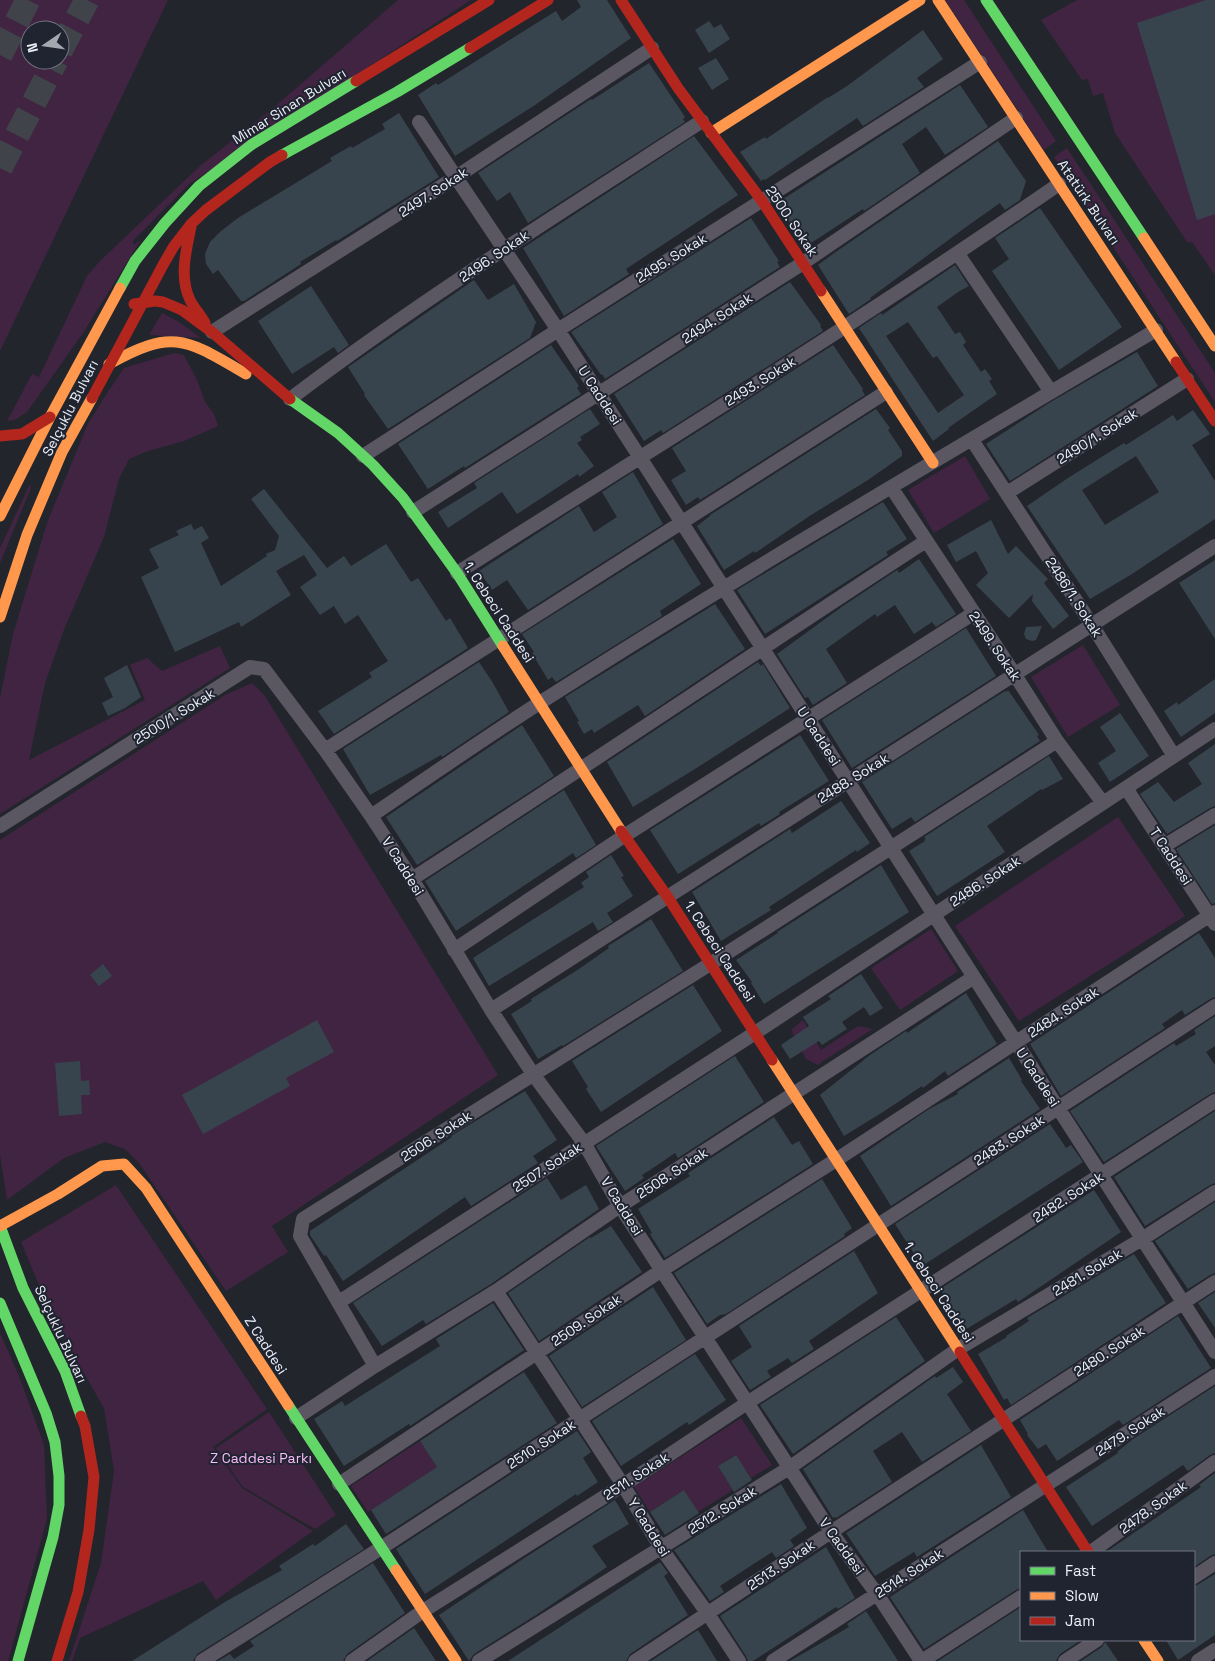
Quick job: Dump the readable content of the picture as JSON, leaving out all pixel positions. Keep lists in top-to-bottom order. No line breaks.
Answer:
{"streets":{"main road":["Mimar Sinan Bulvarı","Atatürk Bulvarı","2500. Sokak","Selçuklu Bulvarı","1. Cebeci Caddesi","Z Caddesi"],"street":["2497. Sokak","2496. Sokak","2495. Sokak","2494. Sokak","2493. Sokak","U Caddesi","2490/1. Sokak","2486/1. Sokak","2499. Sokak","2500/1. Sokak","2488. Sokak","T Caddesi","V Caddesi","2486. Sokak","2484. Sokak","2506. Sokak","2483. Sokak","2507. Sokak","2508. Sokak","2482. Sokak","2481. Sokak","2509. Sokak","2480. Sokak","2479. Sokak","2510. Sokak","2511. Sokak","2478. Sokak","2512. Sokak","Y Caddesi","2513. Sokak","2514. Sokak"]},"crossings":[["Mimar Sinan Bulvarı","Selçuklu Bulvarı"],["2497. Sokak","2500. Sokak"],["2497. Sokak","U Caddesi"],["Atatürk Bulvarı","2495. Sokak"],["Atatürk Bulvarı","2494. Sokak"],["Atatürk Bulvarı","2493. Sokak"],["Atatürk Bulvarı","2490/1. Sokak"],["2500. Sokak","2496. Sokak"],["2500. Sokak","2495. Sokak"],["2500. Sokak","2494. Sokak"],["2500. Sokak","2493. Sokak"],["2496. Sokak","U Caddesi"],["2496. Sokak","1. Cebeci Caddesi"],["2495. Sokak","U Caddesi"],["2495. Sokak","1. Cebeci Caddesi"],["2494. Sokak","U Caddesi"],["2494. Sokak","1. Cebeci Caddesi"],["2493. Sokak","U Caddesi"],["2493. Sokak","1. Cebeci Caddesi"],["U Caddesi","2488. Sokak"],["U Caddesi","2486. Sokak"],["U Caddesi","2484. Sokak"],["U Caddesi","2506. Sokak"],["U Caddesi","2483. Sokak"],["U Caddesi","2508. Sokak"],["U Caddesi","2482. Sokak"],["U Caddesi","2481. Sokak"],["U Caddesi","2480. Sokak"],["Selçuklu Bulvarı","Z Caddesi"],["2490/1. Sokak","2486/1. Sokak"],["2486/1. Sokak","2488. Sokak"],["2486/1. Sokak","2486. Sokak"],["1. Cebeci Caddesi","2488. Sokak"],["1. Cebeci Caddesi","2486. Sokak"],["1. Cebeci Caddesi","2484. Sokak"],["1. Cebeci Caddesi","2506. Sokak"],["1. Cebeci Caddesi","2483. Sokak"],["1. Cebeci Caddesi","2507. Sokak"],["1. Cebeci Caddesi","2508. Sokak"],["1. Cebeci Caddesi","2482. Sokak"],["1. Cebeci Caddesi","2481. Sokak"],["1. Cebeci Caddesi","2509. Sokak"],["1. Cebeci Caddesi","2480. Sokak"],["1. Cebeci Caddesi","2479. Sokak"],["1. Cebeci Caddesi","2510. Sokak"],["1. Cebeci Caddesi","2511. Sokak"],["1. Cebeci Caddesi","2512. Sokak"],["1. Cebeci Caddesi","2513. Sokak"],["1. Cebeci Caddesi","2514. Sokak"],["2499. Sokak","2488. Sokak"],["2499. Sokak","2486. Sokak"],["2499. Sokak","2506. Sokak"],["2500/1. Sokak","V Caddesi"],["2488. Sokak","V Caddesi"],["T Caddesi","2486. Sokak"],["T Caddesi","2484. Sokak"],["V Caddesi","2506. Sokak"],["V Caddesi","2507. Sokak"],["V Caddesi","2508. Sokak"],["V Caddesi","2509. Sokak"],["V Caddesi","2510. Sokak"],["V Caddesi","2511. Sokak"],["V Caddesi","2512. Sokak"],["V Caddesi","2513. Sokak"],["V Caddesi","2514. Sokak"],["2486. Sokak","2507. Sokak"],["2484. Sokak","2509. Sokak"],["2506. Sokak","2507. Sokak"],["2506. Sokak","2508. Sokak"],["2483. Sokak","2510. Sokak"],["2508. Sokak","Z Caddesi"],["2508. Sokak","Y Caddesi"],["2482. Sokak","2511. Sokak"],["2481. Sokak","2512. Sokak"],["2509. Sokak","Z Caddesi"],["2509. Sokak","Y Caddesi"],["Z Caddesi","2510. Sokak"],["Z Caddesi","2511. Sokak"],["2480. Sokak","2513. Sokak"],["2479. Sokak","2514. Sokak"],["2510. Sokak","Y Caddesi"],["2511. Sokak","Y Caddesi"],["2512. Sokak","Y Caddesi"],["Y Caddesi","2513. Sokak"]],"parks":["Z Caddesi Parkı"],"legend":["Fast","Slow","Jam"],"north":"left"}
